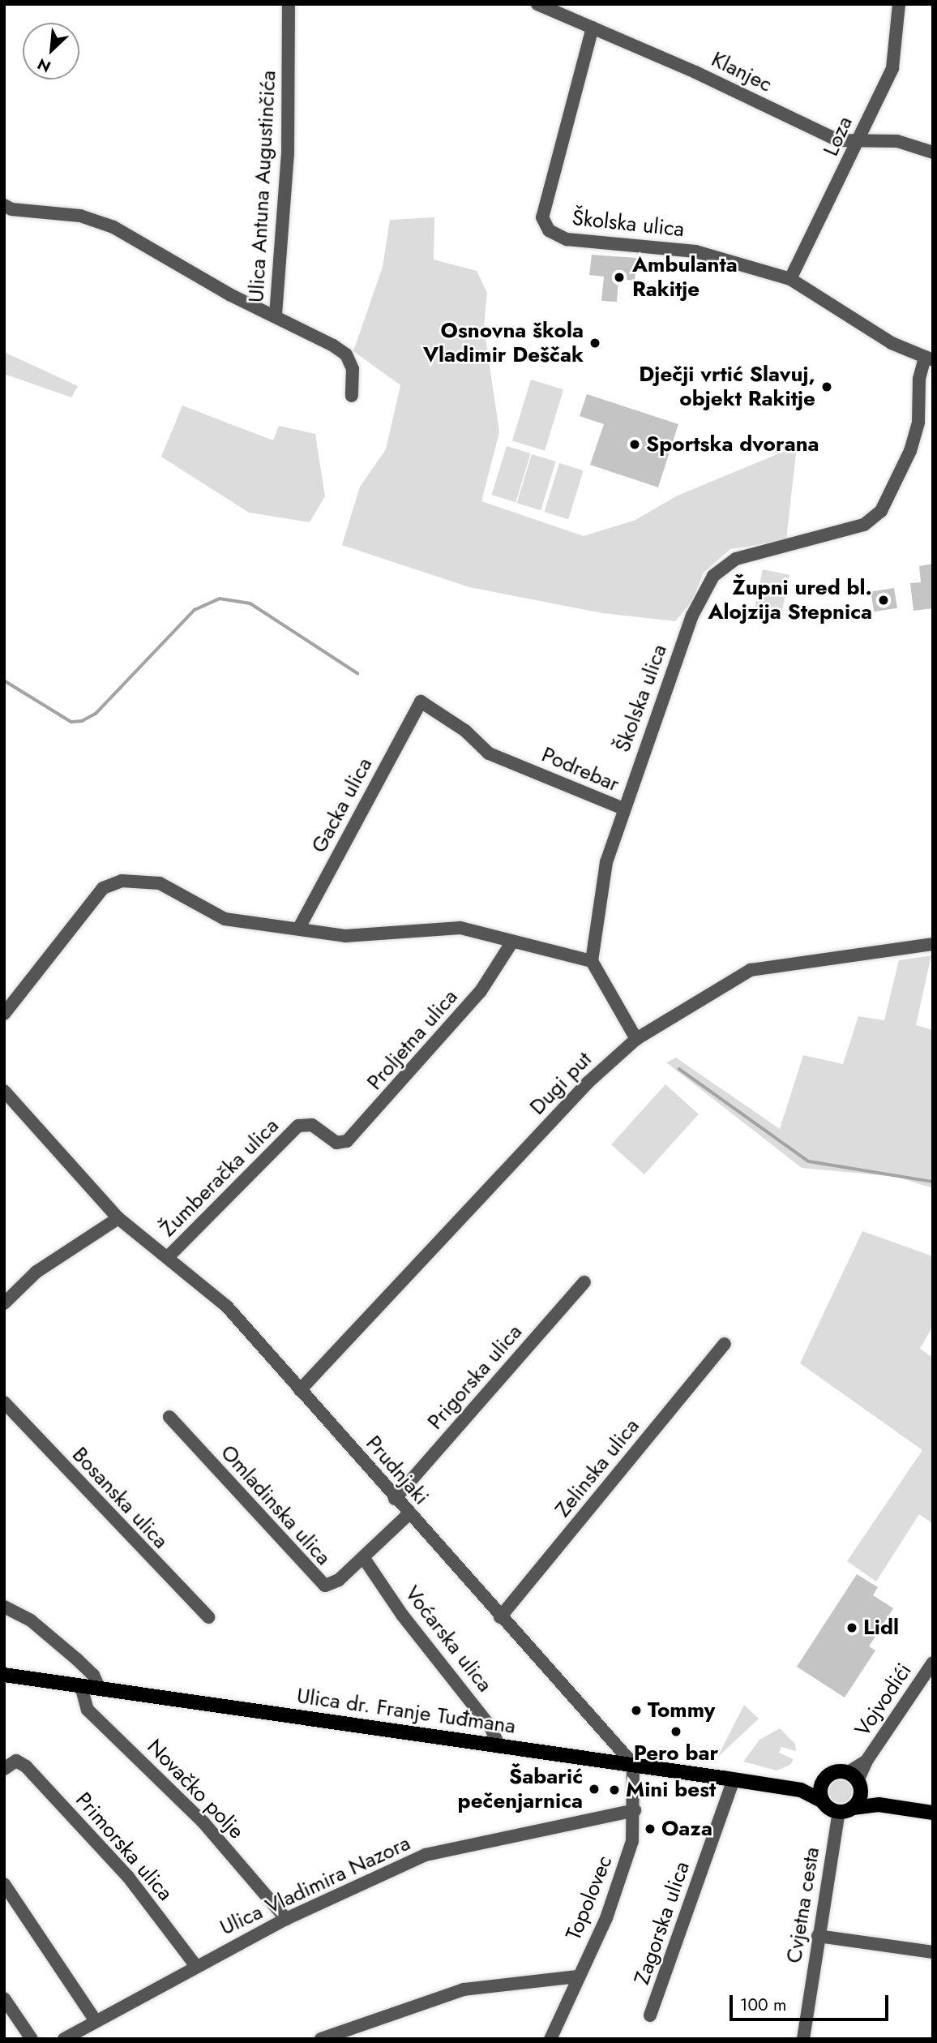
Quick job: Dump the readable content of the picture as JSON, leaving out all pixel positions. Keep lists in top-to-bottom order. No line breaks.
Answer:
{"streets":{"main road":["Ulica dr. Franje Tuđmana"],"street":["Klanjec","Loza","Ulica Antuna Augustinčića","Školska ulica","Podrebar","Gacka ulica","Proljetna ulica","Dugi put","Žumberačka ulica","Prigorska ulica","Zelinska ulica","Prudnjaki","Bosanska ulica","Omladinska ulica","Voćarska ulica","Vojvodići","Novačko polje","Primorska ulica","Ulica Vladimira Nazora","Topolovec","Cvjetna cesta","Zagorska ulica"]},"crossings":[["Klanjec","Loza"],["Klanjec","Školska ulica"],["Loza","Školska ulica"],["Školska ulica","Podrebar"],["Podrebar","Gacka ulica"],["Proljetna ulica","Žumberačka ulica"],["Dugi put","Prudnjaki"],["Žumberačka ulica","Prudnjaki"],["Prigorska ulica","Prudnjaki"],["Zelinska ulica","Prudnjaki"],["Prudnjaki","Omladinska ulica"],["Prudnjaki","Ulica dr. Franje Tuđmana"],["Prudnjaki","Topolovec"],["Omladinska ulica","Voćarska ulica"],["Voćarska ulica","Ulica dr. Franje Tuđmana"],["Vojvodići","Ulica dr. Franje Tuđmana"],["Vojvodići","Cvjetna cesta"],["Ulica dr. Franje Tuđmana","Novačko polje"],["Ulica dr. Franje Tuđmana","Topolovec"],["Ulica dr. Franje Tuđmana","Cvjetna cesta"],["Ulica dr. Franje Tuđmana","Zagorska ulica"],["Novačko polje","Ulica Vladimira Nazora"],["Primorska ulica","Ulica Vladimira Nazora"],["Ulica Vladimira Nazora","Topolovec"]],"places":["Ambulanta Rakitje","Osnovna škola Vladimir Deščak","Dječji vrtić Slavuj, objekt Rakitje","Sportska dvorana","Župni ured bl. Alojzija Stepnica","Lidl","Tommy","Pero bar","Šabarić pečenjarnica","Mini best","Oaza"],"scale_bar":"100 m","north":"bottom left"}
